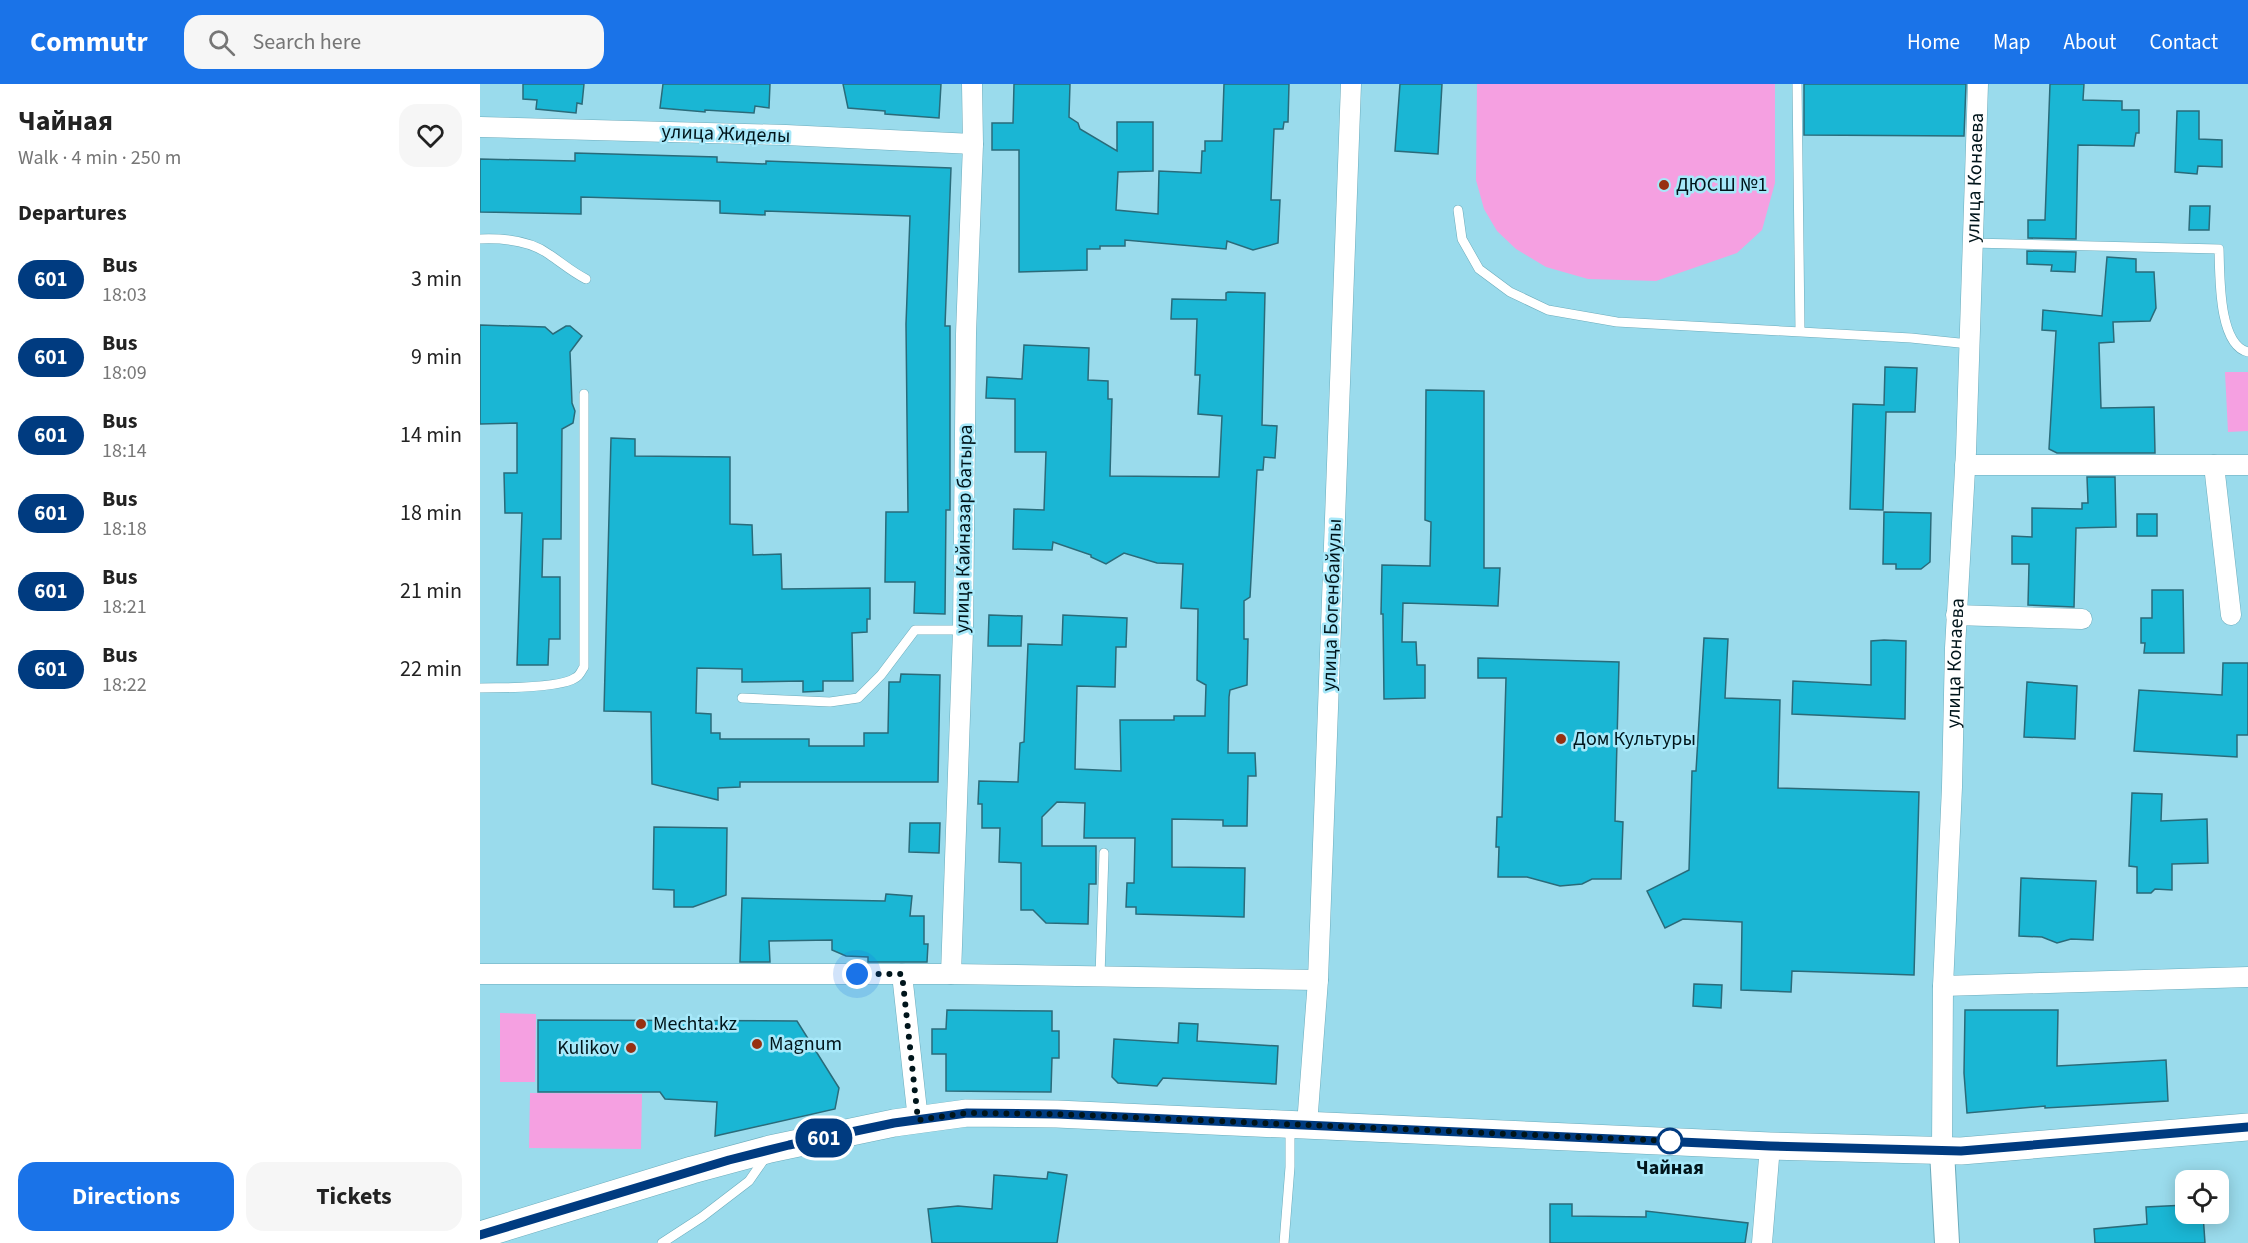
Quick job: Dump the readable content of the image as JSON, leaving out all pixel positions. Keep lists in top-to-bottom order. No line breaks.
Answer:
{"streets":{"street":["улица Жиделы","улица Конаева","улица Кайназар батыра","улица Богенбайулы"]},"crossings":[["улица Жиделы","улица Кайназар батыра"]],"places":["ДЮСШ №1","Дом Культуры","Mechta.kz","Magnum","Kulikov","Чайная"],"lines":["bus line 601"],"page":{"header":"Commutr","search":"Search here","nav":["Home","Map","About","Contact"],"heading":[["Чайная","Walk · 4 min · 250 m"],"Departures"],"on_map":"601","list":[{"mark":"601","name":"Bus","note":"18:03","value":"3 min"},{"mark":"601","name":"Bus","note":"18:09","value":"9 min"},{"mark":"601","name":"Bus","note":"18:14","value":"14 min"},{"mark":"601","name":"Bus","note":"18:18","value":"18 min"},{"mark":"601","name":"Bus","note":"18:21","value":"21 min"},{"mark":"601","name":"Bus","note":"18:22","value":"22 min"}],"buttons":["Directions","Tickets"]}}
